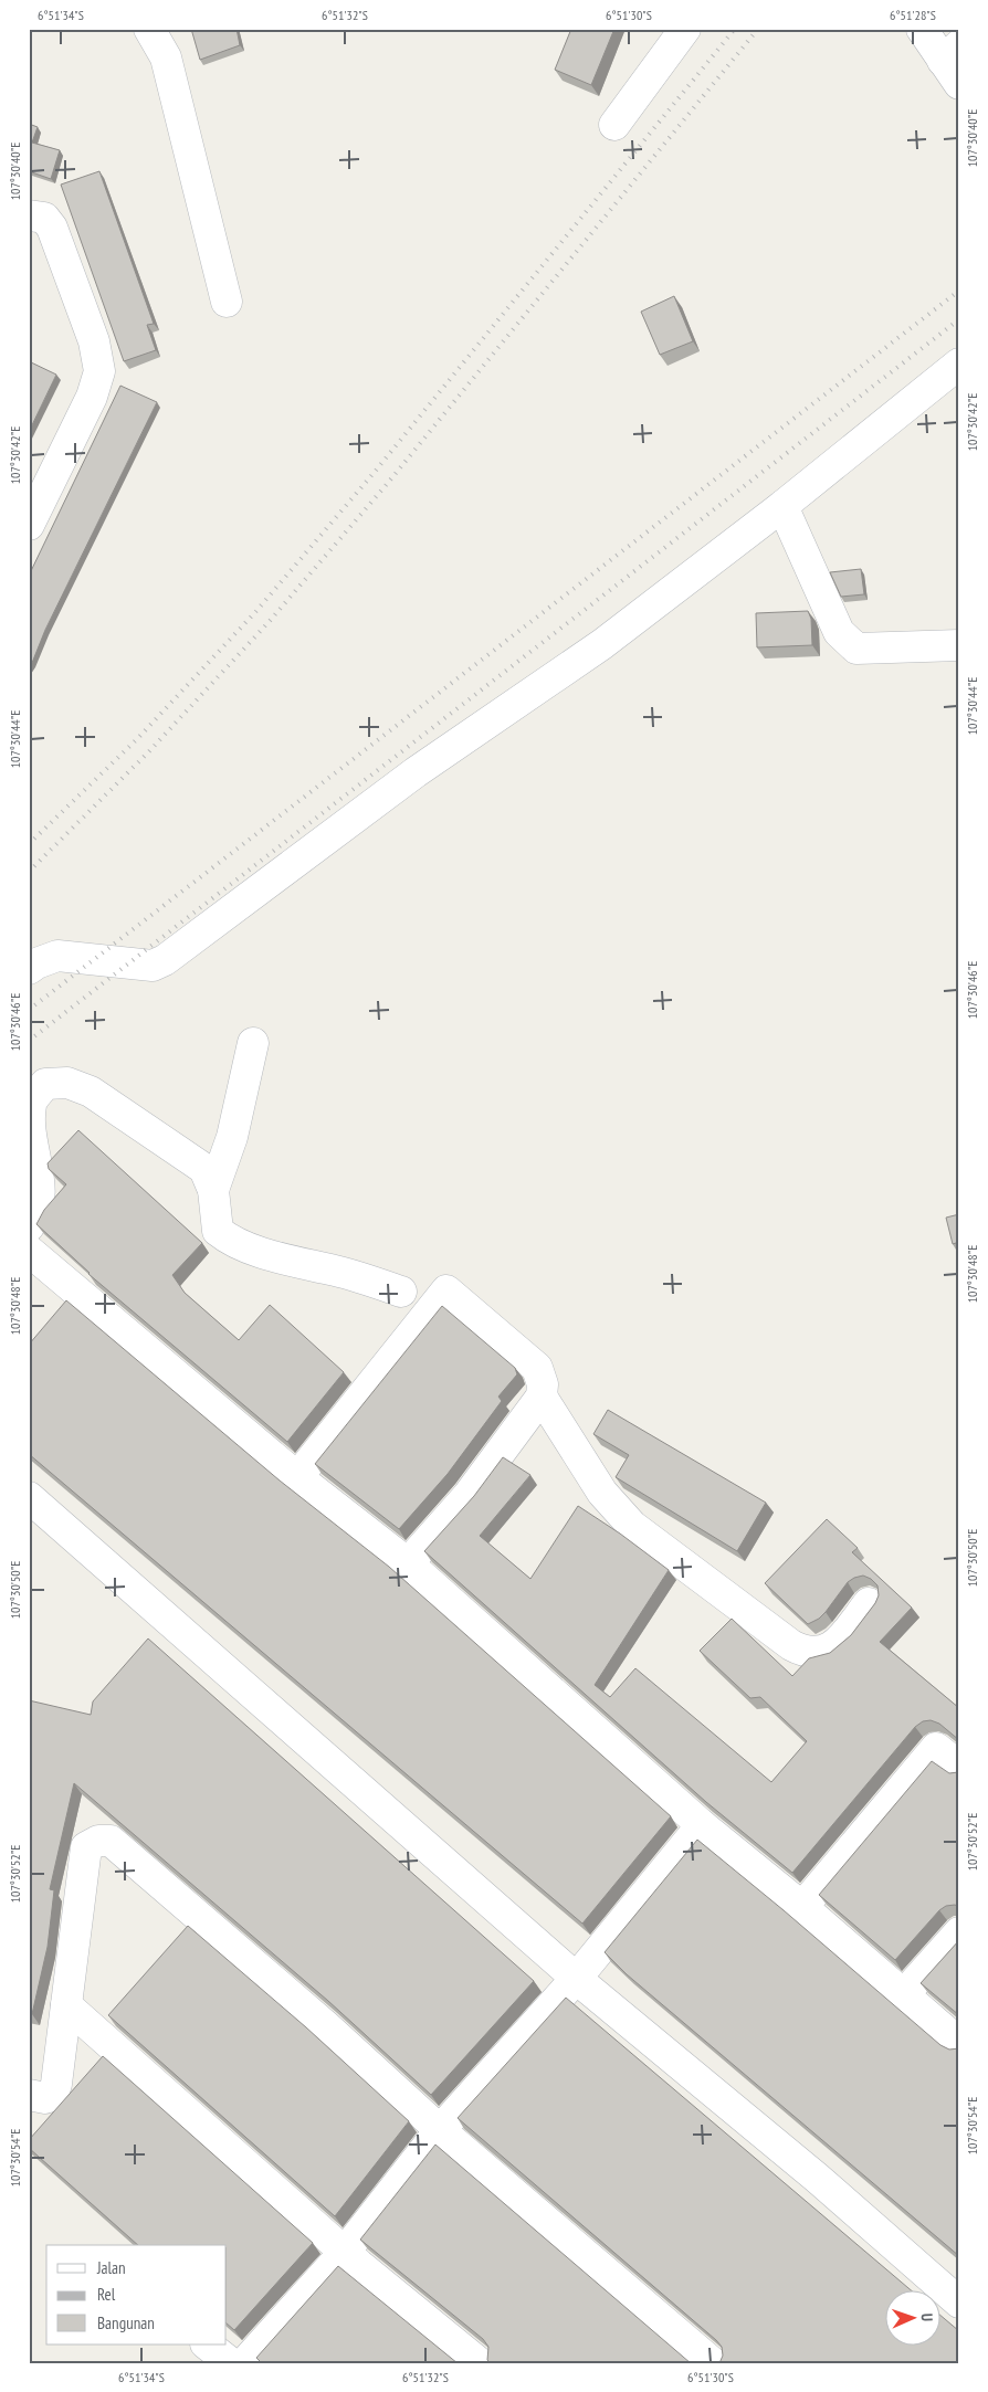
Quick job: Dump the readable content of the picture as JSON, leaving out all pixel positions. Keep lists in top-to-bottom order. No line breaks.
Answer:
{"legend":["Jalan","Rel","Bangunan"],"north":"right","coordinates":["6°51'34\"S","6°51'32\"S","6°51'30\"S","6°51'28\"S","107°30'40\"E","107°30'42\"E","107°30'44\"E","107°30'46\"E","107°30'48\"E","107°30'50\"E","107°30'52\"E","107°30'54\"E"]}
